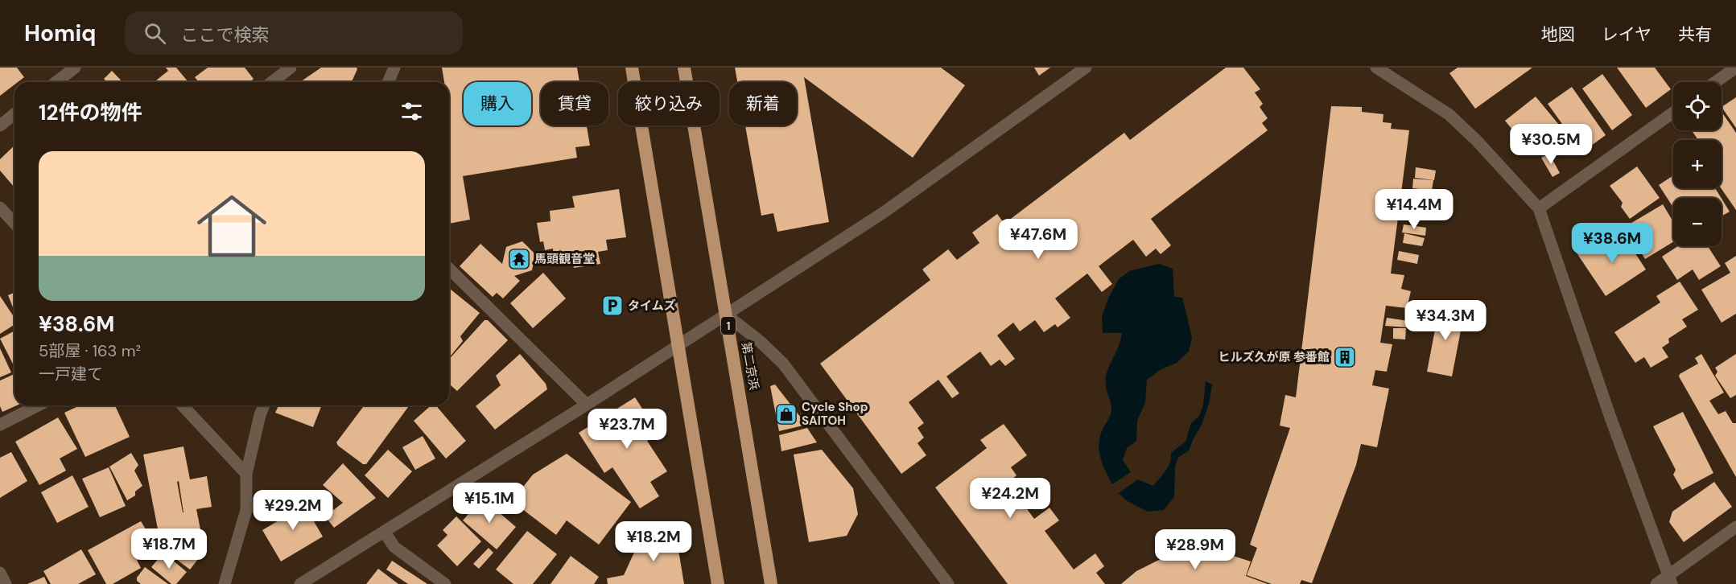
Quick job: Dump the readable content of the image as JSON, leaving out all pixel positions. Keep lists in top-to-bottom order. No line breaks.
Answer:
{"streets":{"highway":["1","第二京浜"]},"places":{"temple":["馬頭観音堂"],"parking":["タイムズ"],"building":["ヒルズ久が原 参番館"],"shop":["Cycle Shop SAITOH"]},"page":{"header":"Homiq","search":"ここで検索","nav":["地図","レイヤ","共有"],"map_buttons":["+","−"],"chip":["購入","賃貸","絞り込み","新着"],"heading":"12件の物件","price":["¥30.5M","¥14.4M","¥47.6M","¥38.6M","¥34.3M","¥23.7M","¥24.2M","¥15.1M","¥29.2M","¥18.2M","¥18.7M","¥28.9M"],"list":[{"name":"¥38.6M","note":"5部屋 · 163 m² · 一戸建て"}]}}
